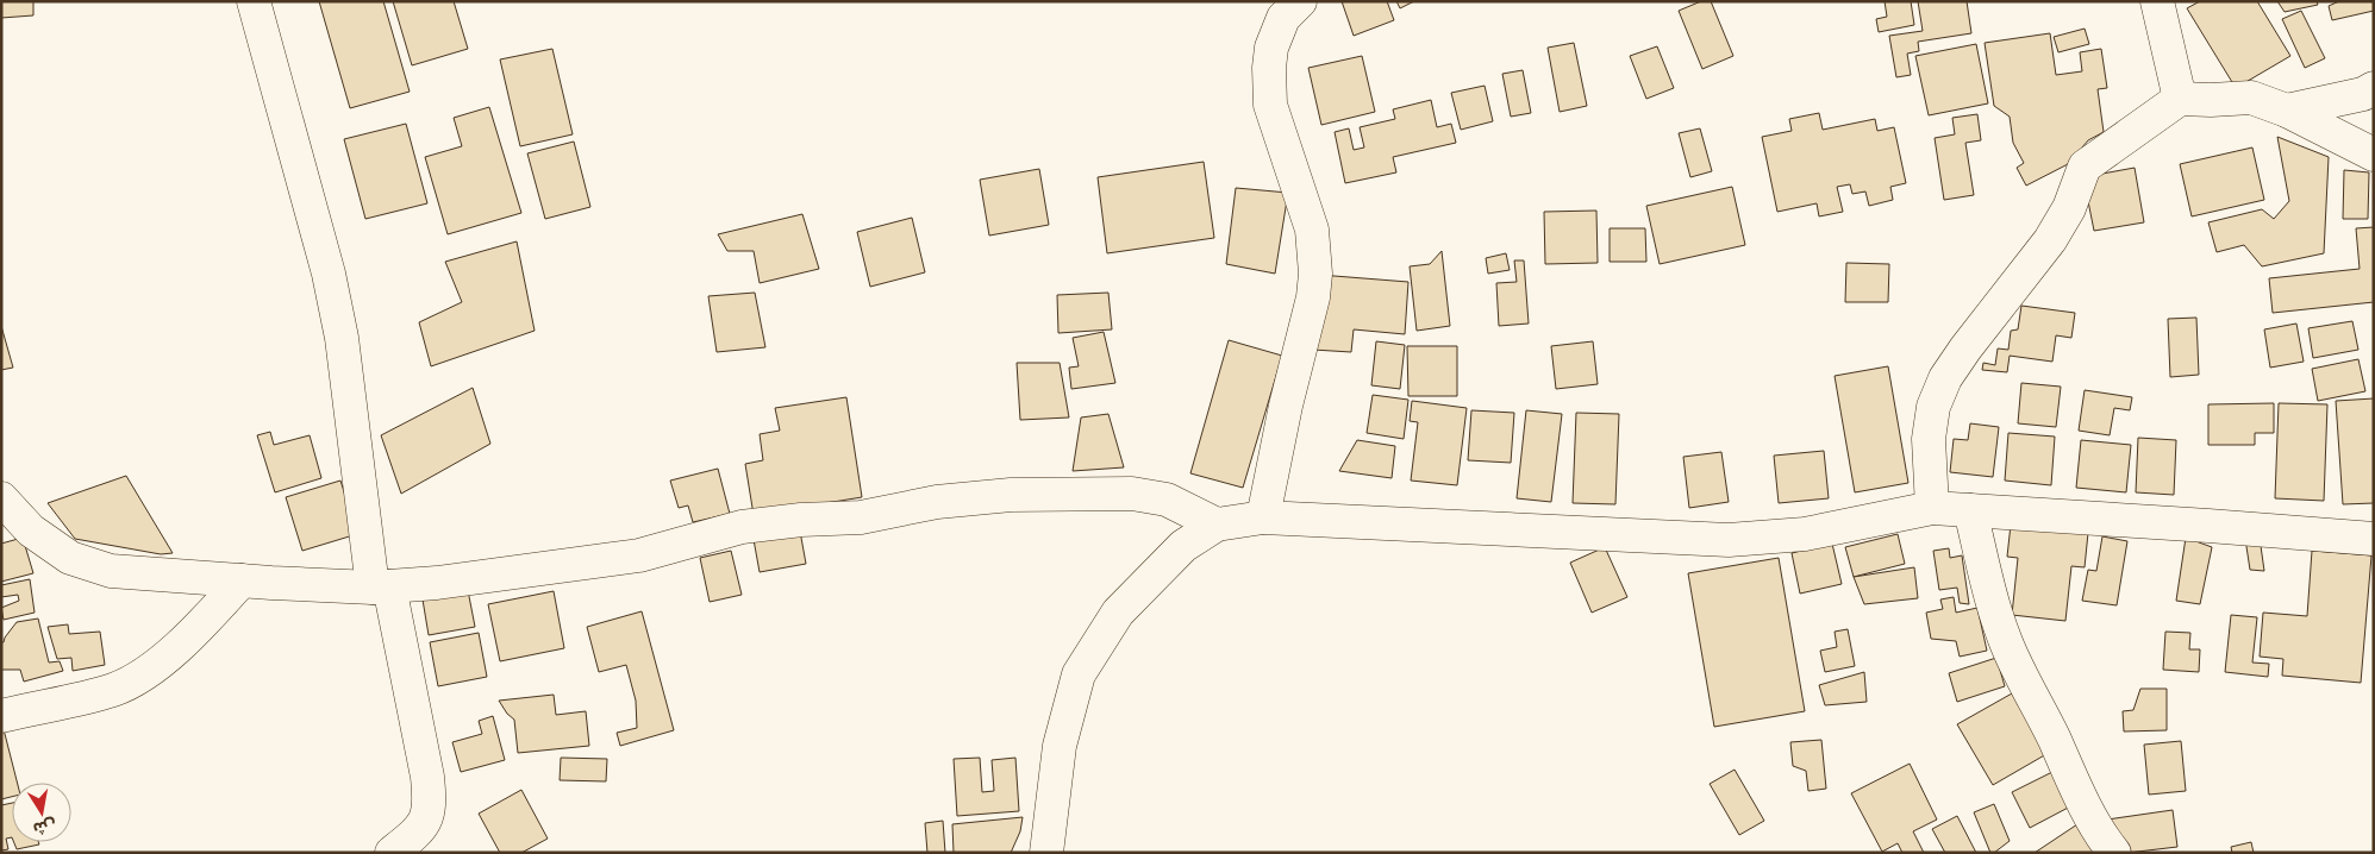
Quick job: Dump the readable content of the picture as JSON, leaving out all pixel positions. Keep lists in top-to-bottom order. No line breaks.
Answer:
{"north":"bottom"}
